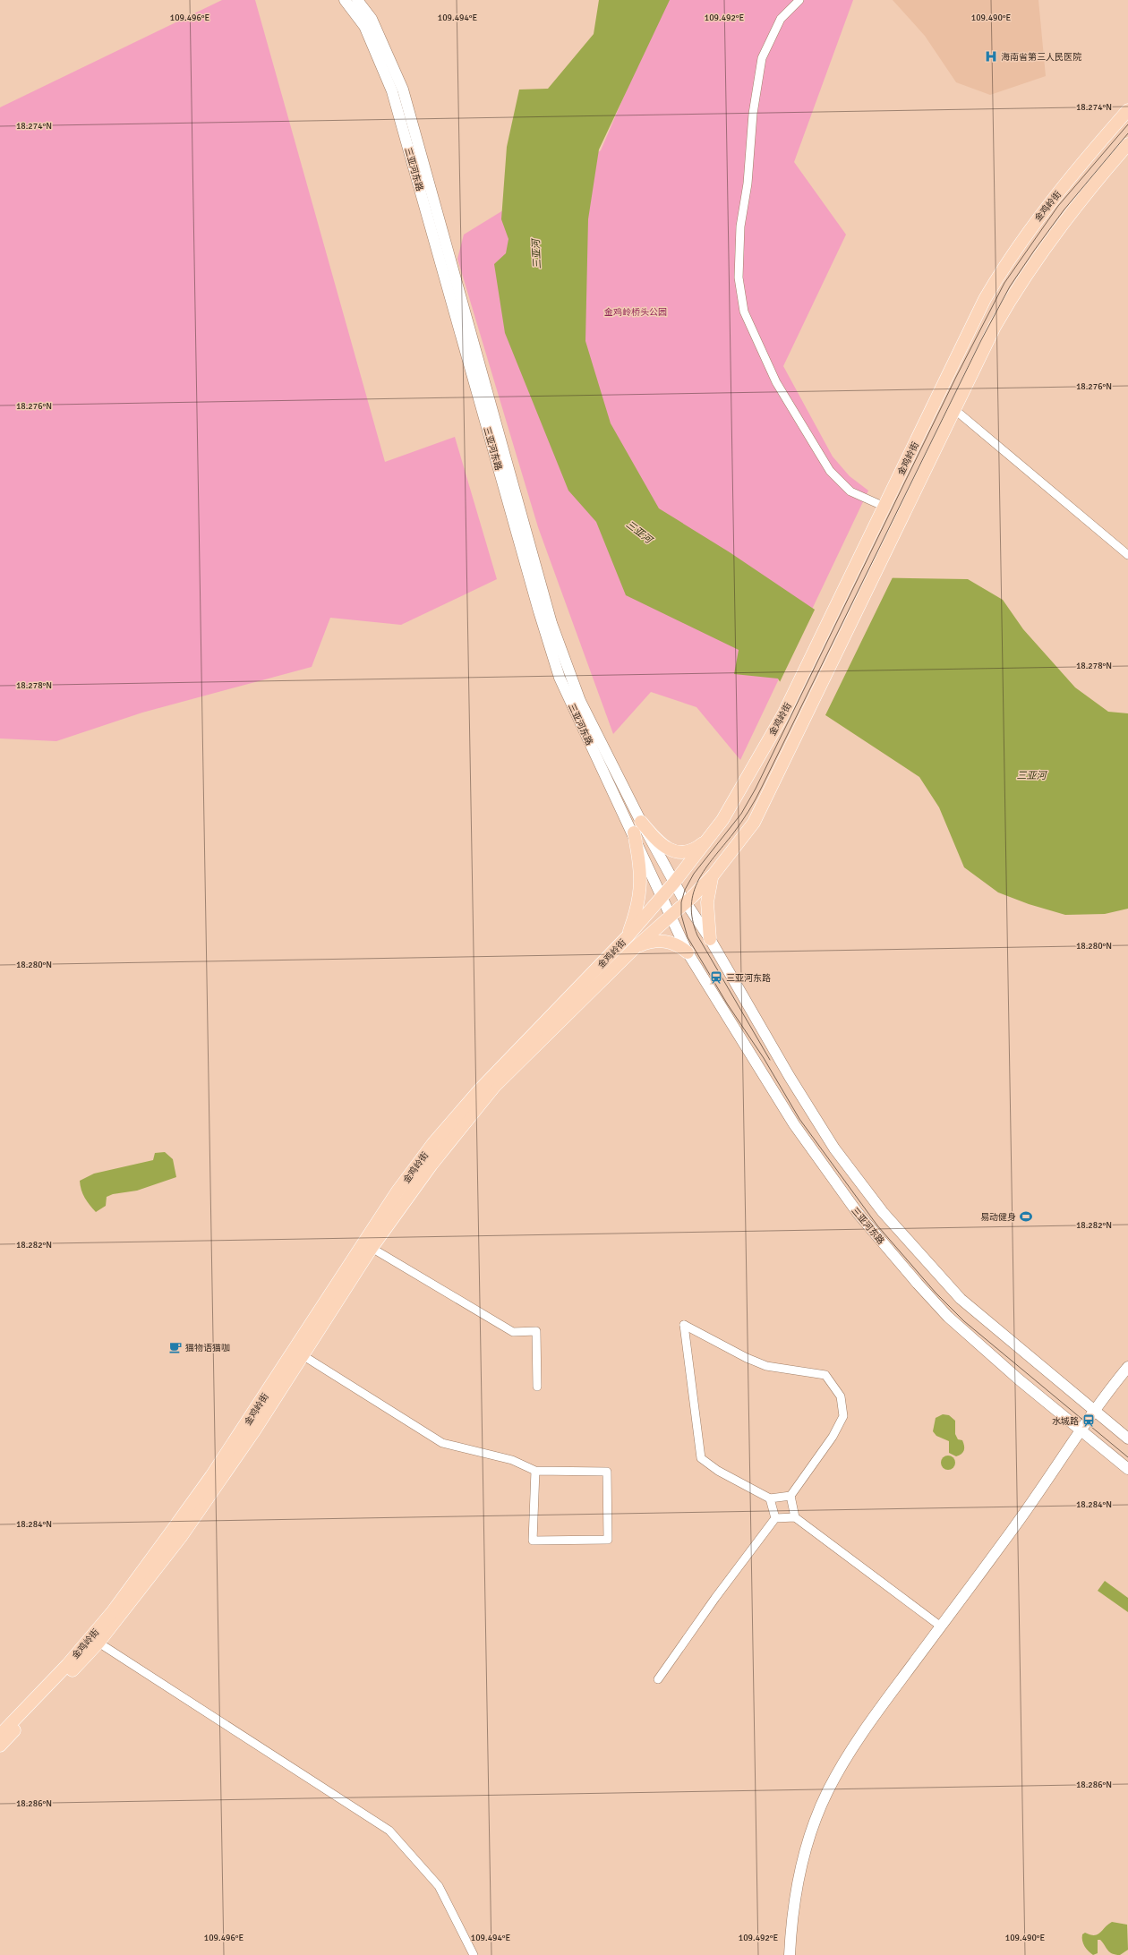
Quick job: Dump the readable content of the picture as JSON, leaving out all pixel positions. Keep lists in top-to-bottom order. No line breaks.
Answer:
{"streets":{"main road":["三亚河东路","金鸡岭街"]},"crossings":[["三亚河东路","金鸡岭街"]],"water":["三亚河"],"parks":["金鸡岭桥头公园"],"places":{"hospital":["海南省第三人民医院"],"station":["三亚河东路","水城路"],"sports":["易动健身"],"cafe":["猫物语猫咖"]},"coordinates":["109.496°E","109.494°E","109.492°E","109.490°E","18.274°N","18.276°N","18.278°N","18.280°N","18.282°N","18.284°N","18.286°N"]}
